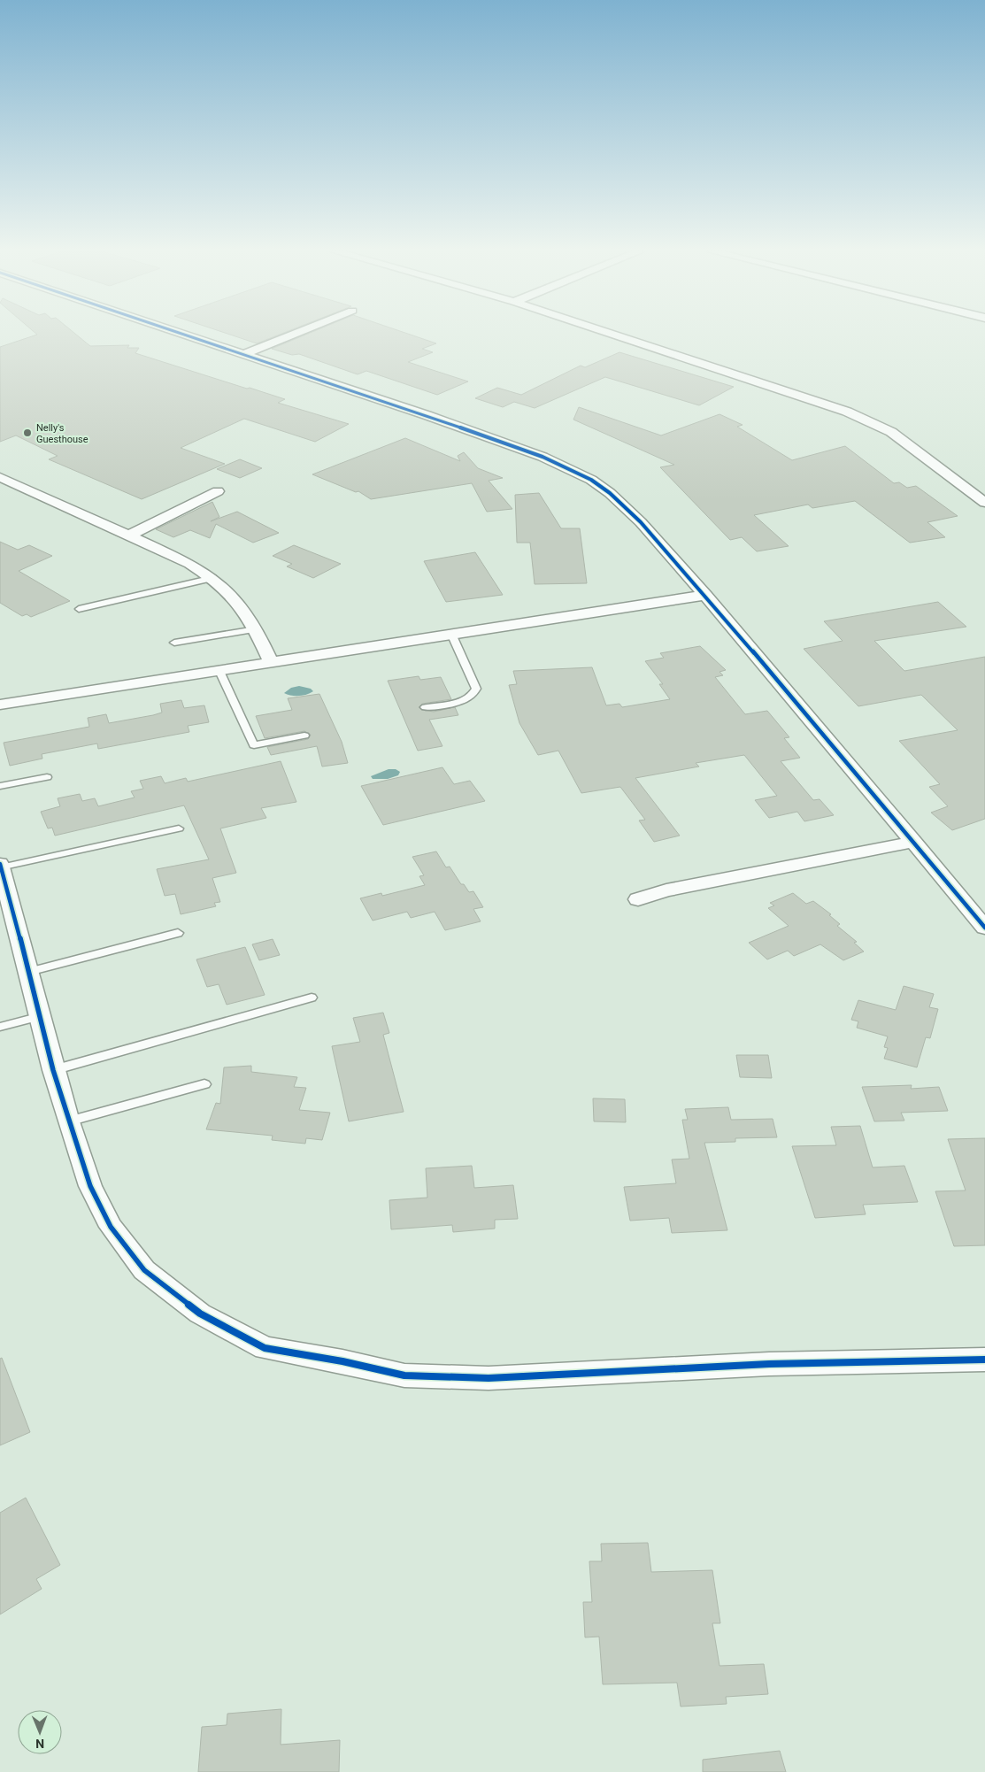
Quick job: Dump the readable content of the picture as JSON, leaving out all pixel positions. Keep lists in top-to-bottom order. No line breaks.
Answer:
{"places":["Nelly's Guesthouse"],"north":"bottom"}
